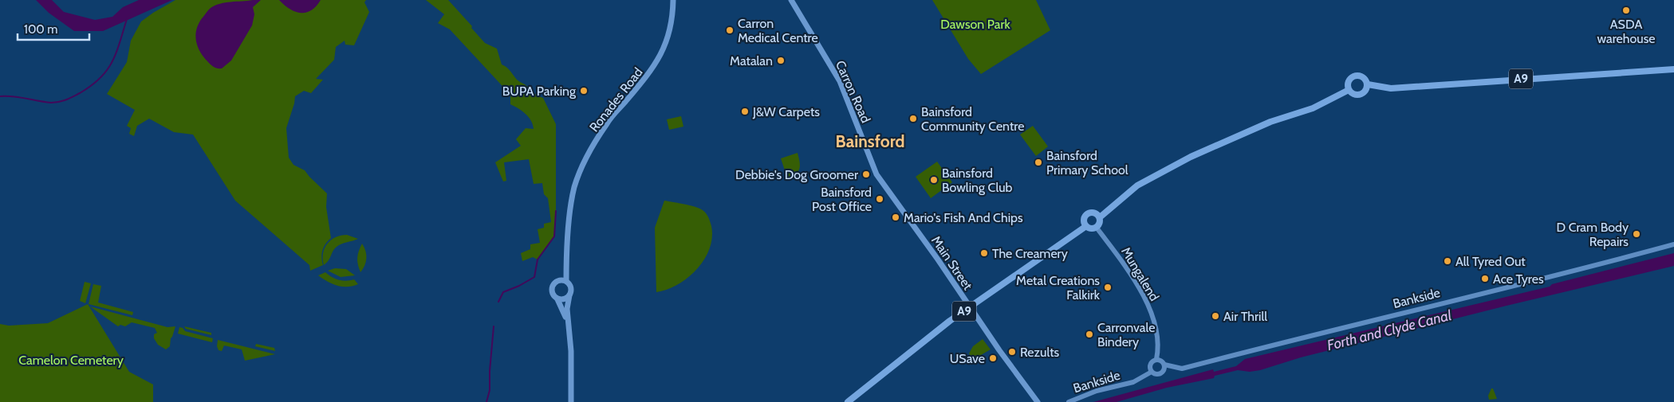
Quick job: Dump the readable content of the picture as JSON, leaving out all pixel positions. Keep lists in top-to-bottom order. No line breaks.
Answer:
{"streets":{"main road":["A9","Carron Road","Ronades Road","Main Street"],"street":["Mungalend","Bankside"]},"crossings":[["A9","Mungalend"],["Carron Road","Main Street"],["Mungalend","Bankside"]],"districts":["Bainsford"],"water":["Forth and Clyde Canal"],"parks":["Dawson Park","Camelon Cemetery"],"places":["ASDA warehouse","Carron Medical Centre","Matalan","BUPA Parking","J&W Carpets","Bainsford Community Centre","Bainsford Primary School","Debbie's Dog Groomer","Bainsford Bowling Club","Bainsford Post Office","Mario's Fish And Chips","D Cram Body Repairs","The Creamery","All Tyred Out","Ace Tyres","Metal Creations Falkirk","Air Thrill","Carronvale Bindery","Rezults","USave"],"scale_bar":"100 m"}
